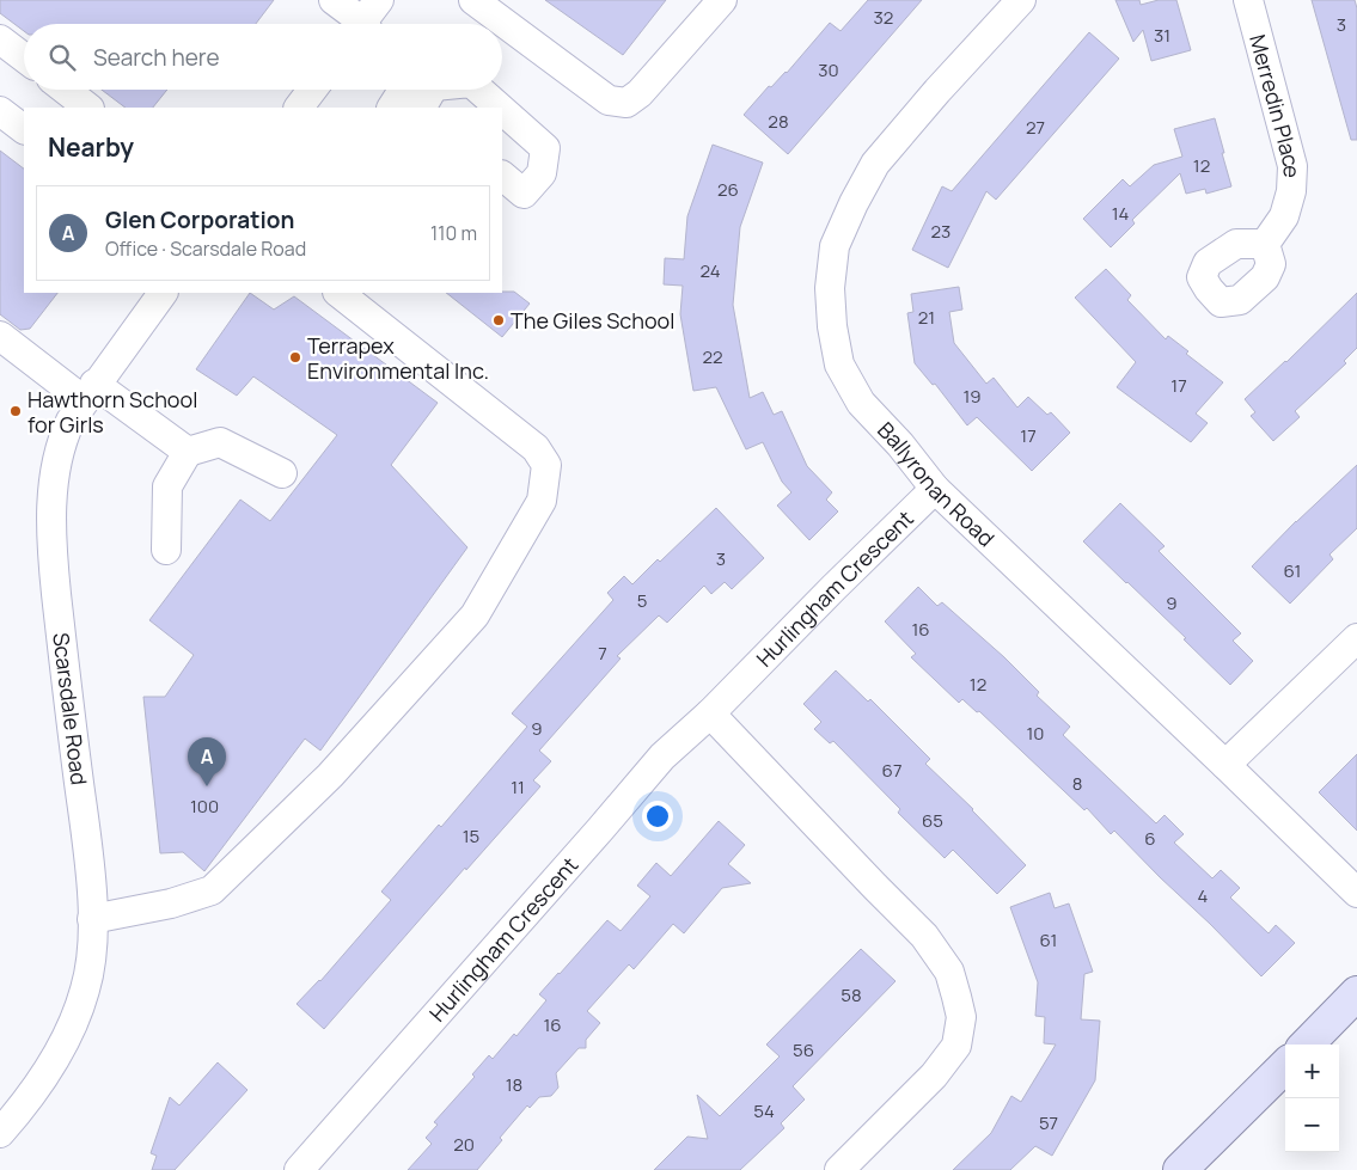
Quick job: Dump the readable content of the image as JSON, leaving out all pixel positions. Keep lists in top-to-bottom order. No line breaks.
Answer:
{"streets":{"street":["Merredin Place","Ballyronan Road","Hurlingham Crescent","Scarsdale Road"]},"crossings":[["Ballyronan Road","Hurlingham Crescent"]],"places":["The Giles School","Terrapex Environmental Inc.","Hawthorn School for Girls"],"house_numbers":["32","3","31","30","28","27","12","26","14","23","24","21","22","17","19","17","3","61","5","9","16","7","12","9","10","67","8","11","100","65","15","6","4","61","58","16","56","18","54","57","20"],"page":{"search":"Search here","heading":"Nearby","list":[{"mark":"A","name":"Glen Corporation","note":"Office · Scarsdale Road","value":"110 m"}],"pins":"A","map_buttons":["+","−"]}}
